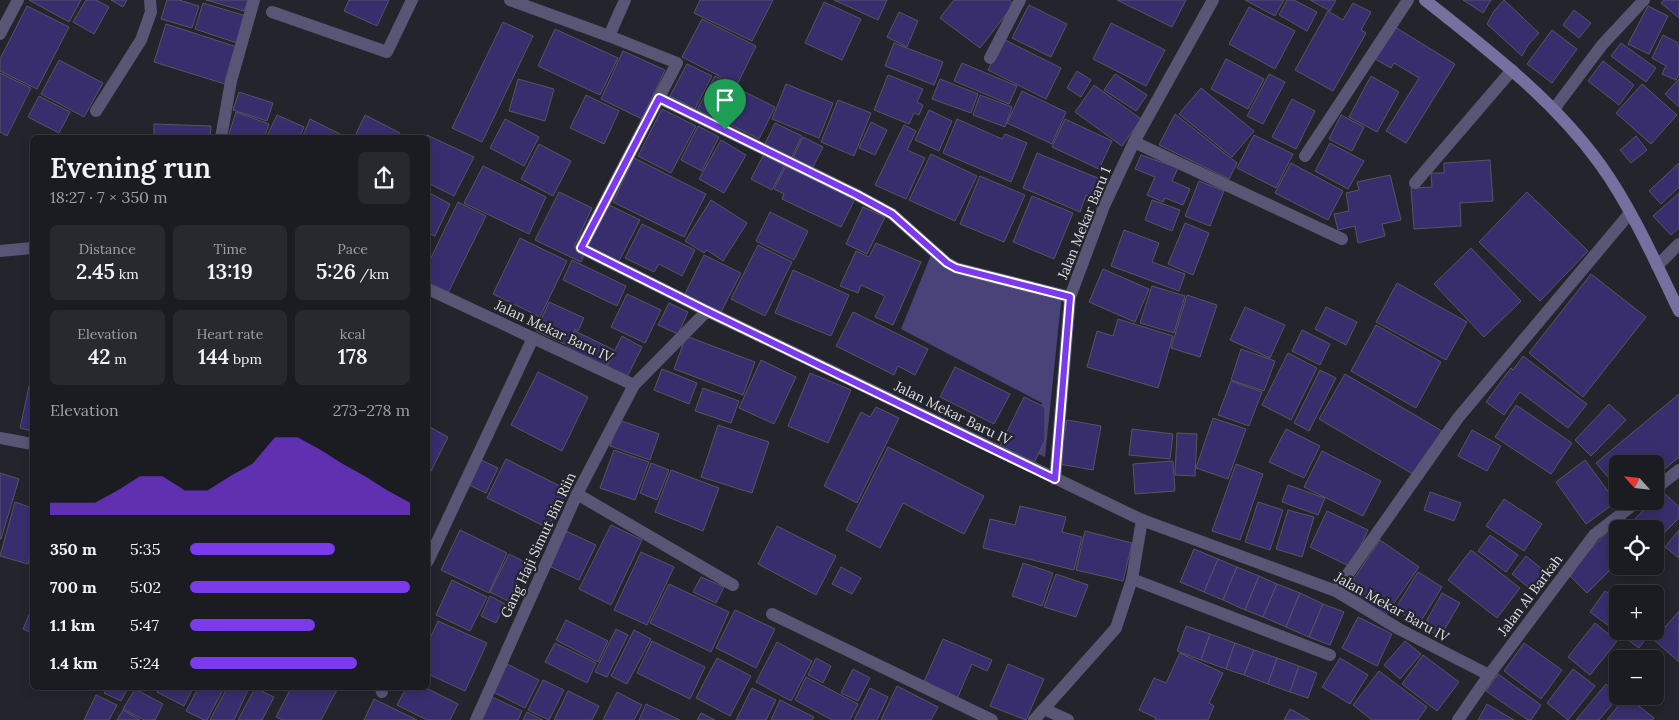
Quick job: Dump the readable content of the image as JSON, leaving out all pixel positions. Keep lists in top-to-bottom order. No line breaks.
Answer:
{"streets":{"street":["Jalan Mekar Baru 1","Jalan Mekar Baru IV","Gang Haji Simut Bin Riin","Jalan Al Barkah"]},"crossings":[["Jalan Mekar Baru 1","Jalan Mekar Baru IV"],["Jalan Mekar Baru IV","Gang Haji Simut Bin Riin"],["Jalan Mekar Baru IV","Jalan Al Barkah"]],"north":"top left","page":{"heading":["Evening run","18:27 · 7 × 350 m"],"stats":[["Distance","2.45 km"],["Time","13:19"],["Pace","5:26 /km"],["Elevation","42 m"],["Heart rate","144 bpm"],["kcal","178"]],"chart":["Elevation","273–278 m"],"map_buttons":["+","−"],"list":[{"name":"350 m","note":"5:35"},{"name":"700 m","note":"5:02"},{"name":"1.1 km","note":"5:47"},{"name":"1.4 km","note":"5:24"}]}}
